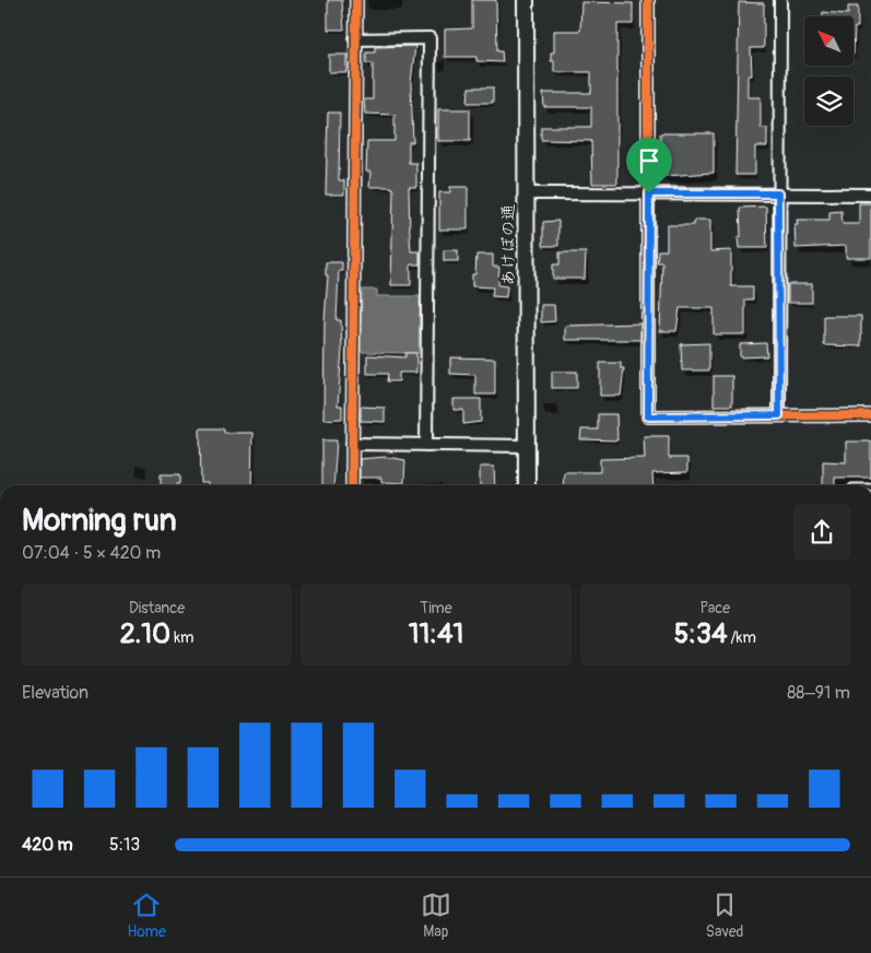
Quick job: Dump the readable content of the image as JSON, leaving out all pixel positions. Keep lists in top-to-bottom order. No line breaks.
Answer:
{"streets":{"street":["あけぼの通"]},"north":"top left","page":{"heading":["Morning run","07:04 · 5 × 420 m"],"stats":[["Distance","2.10 km"],["Time","11:41"],["Pace","5:34 /km"]],"chart":["Elevation","88–91 m"],"list":[{"name":"420 m","note":"5:13"}],"tabs":["Home","Map","Saved"]}}
